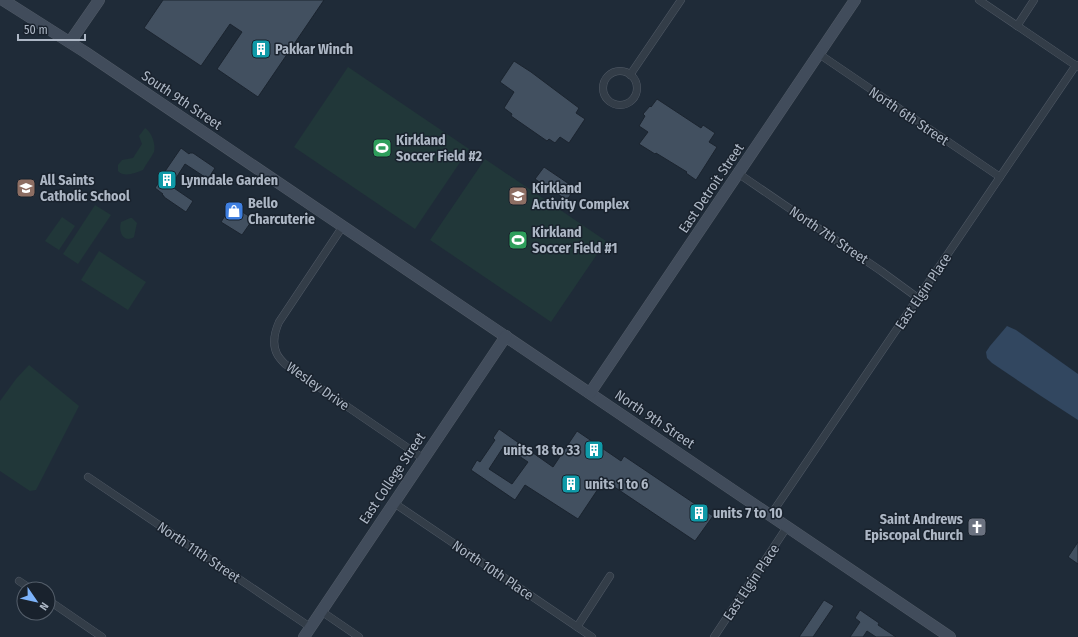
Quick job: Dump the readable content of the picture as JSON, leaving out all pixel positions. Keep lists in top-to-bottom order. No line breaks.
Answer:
{"streets":{"main road":["South 9th Street","East Detroit Street","North 9th Street","East College Street"],"street":["North 6th Street","North 7th Street","East Elgin Place","Wesley Drive","North 11th Street","North 10th Place"]},"crossings":[["South 9th Street","Wesley Drive"],["South 9th Street","North 9th Street"],["North 6th Street","East Detroit Street"],["North 6th Street","East Elgin Place"],["East Detroit Street","North 7th Street"],["East Detroit Street","North 9th Street"],["North 7th Street","East Elgin Place"],["East Elgin Place","North 9th Street"],["Wesley Drive","North 9th Street"],["Wesley Drive","East College Street"],["North 9th Street","East College Street"],["East College Street","North 11th Street"],["East College Street","North 10th Place"]],"places":{"building":["Pakkar Winch","Lynndale Garden","units 18 to 33","units 1 to 6","units 7 to 10"],"sports":["Kirkland Soccer Field #2","Kirkland Soccer Field #1"],"school or university":["All Saints Catholic School","Kirkland Activity Complex"],"shop":["Bello Charcuterie"],"church":["Saint Andrews Episcopal Church"]},"scale_bar":"50 m","north":"bottom right"}
